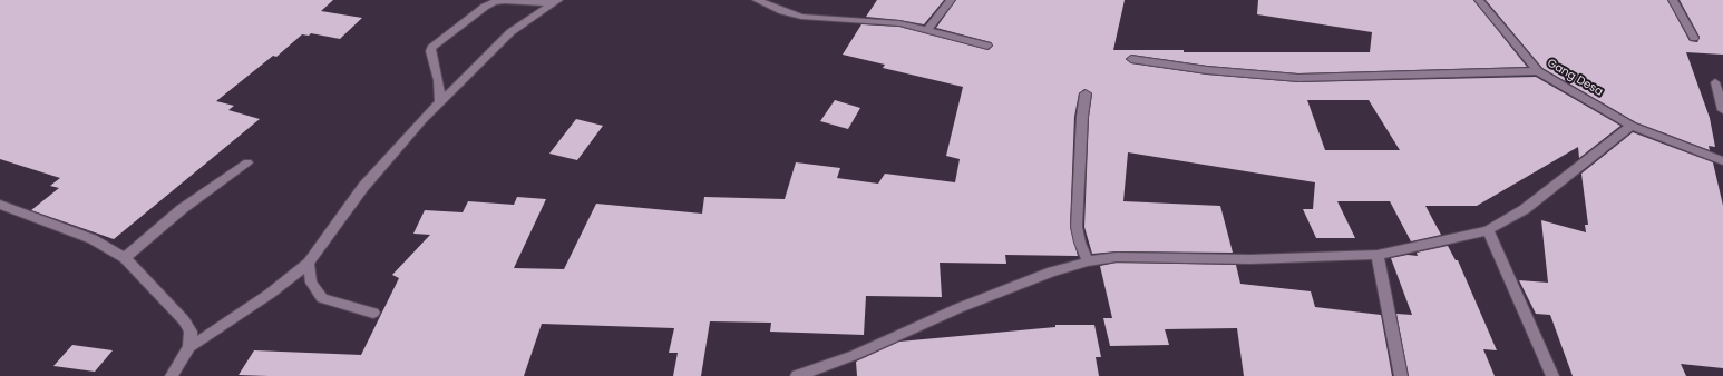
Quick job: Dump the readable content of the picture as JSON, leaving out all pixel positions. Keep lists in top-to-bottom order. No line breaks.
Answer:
{"streets":{"street":["Gang Desa"]}}
